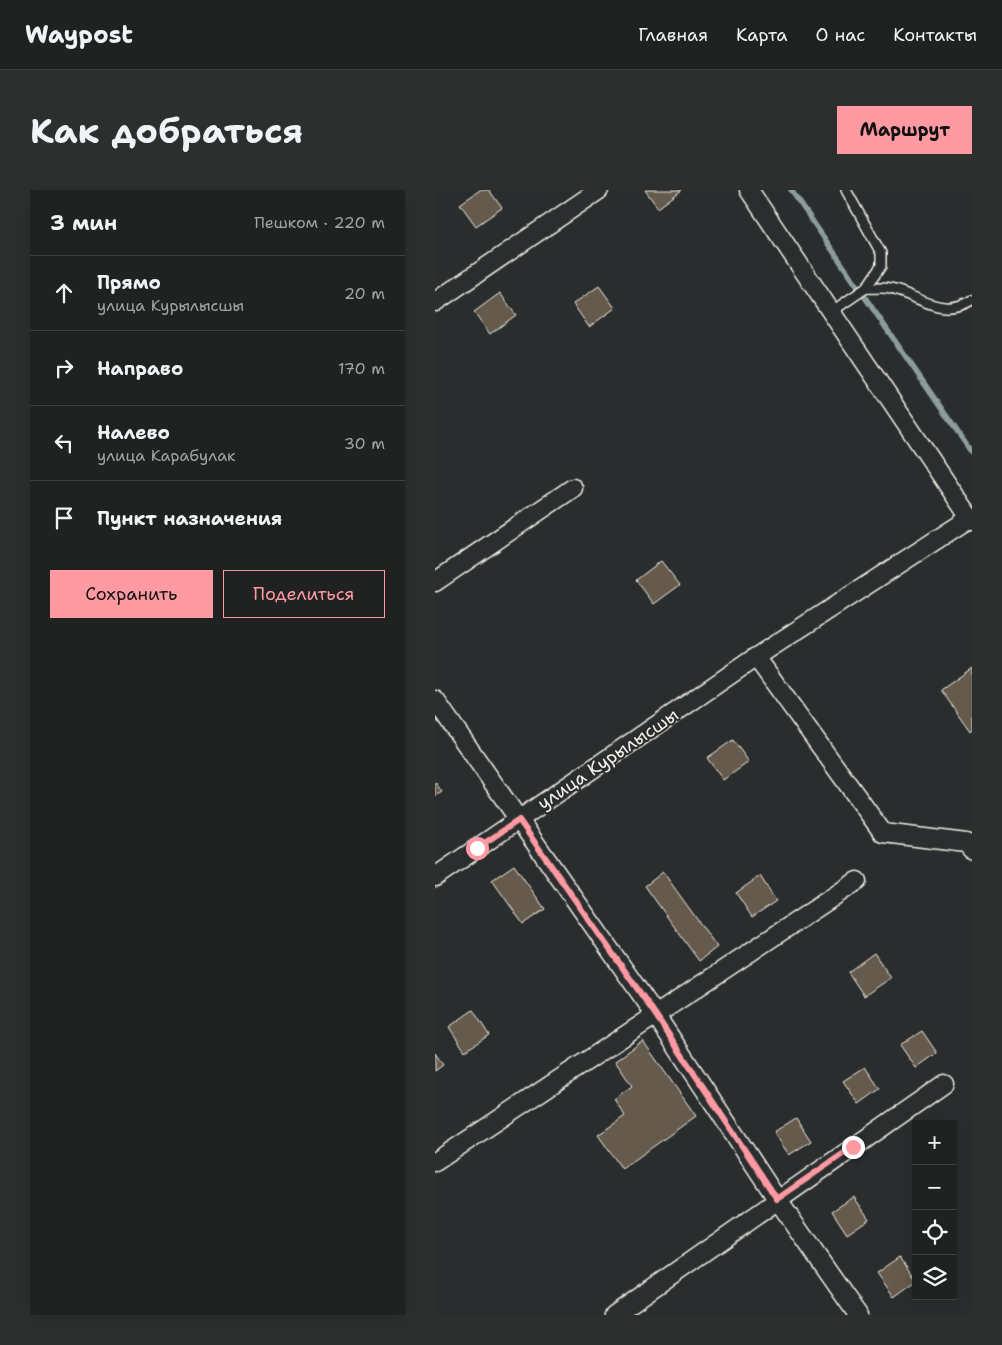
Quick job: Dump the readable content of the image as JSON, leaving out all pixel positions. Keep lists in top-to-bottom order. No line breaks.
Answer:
{"streets":{"street":["улица Курылысшы"]},"page":{"header":"Waypost","nav":["Главная","Карта","О нас","Контакты"],"buttons":["Маршрут",["Сохранить","Поделиться"]],"title":"Как добраться","heading":["3 мин","Пешком · 220 m"],"list":[["Прямо","улица Курылысшы","20 m"],["Направо","170 m"],["Налево","улица Карабулак","30 m"],"Пункт назначения"],"map_buttons":["+","−"]}}
